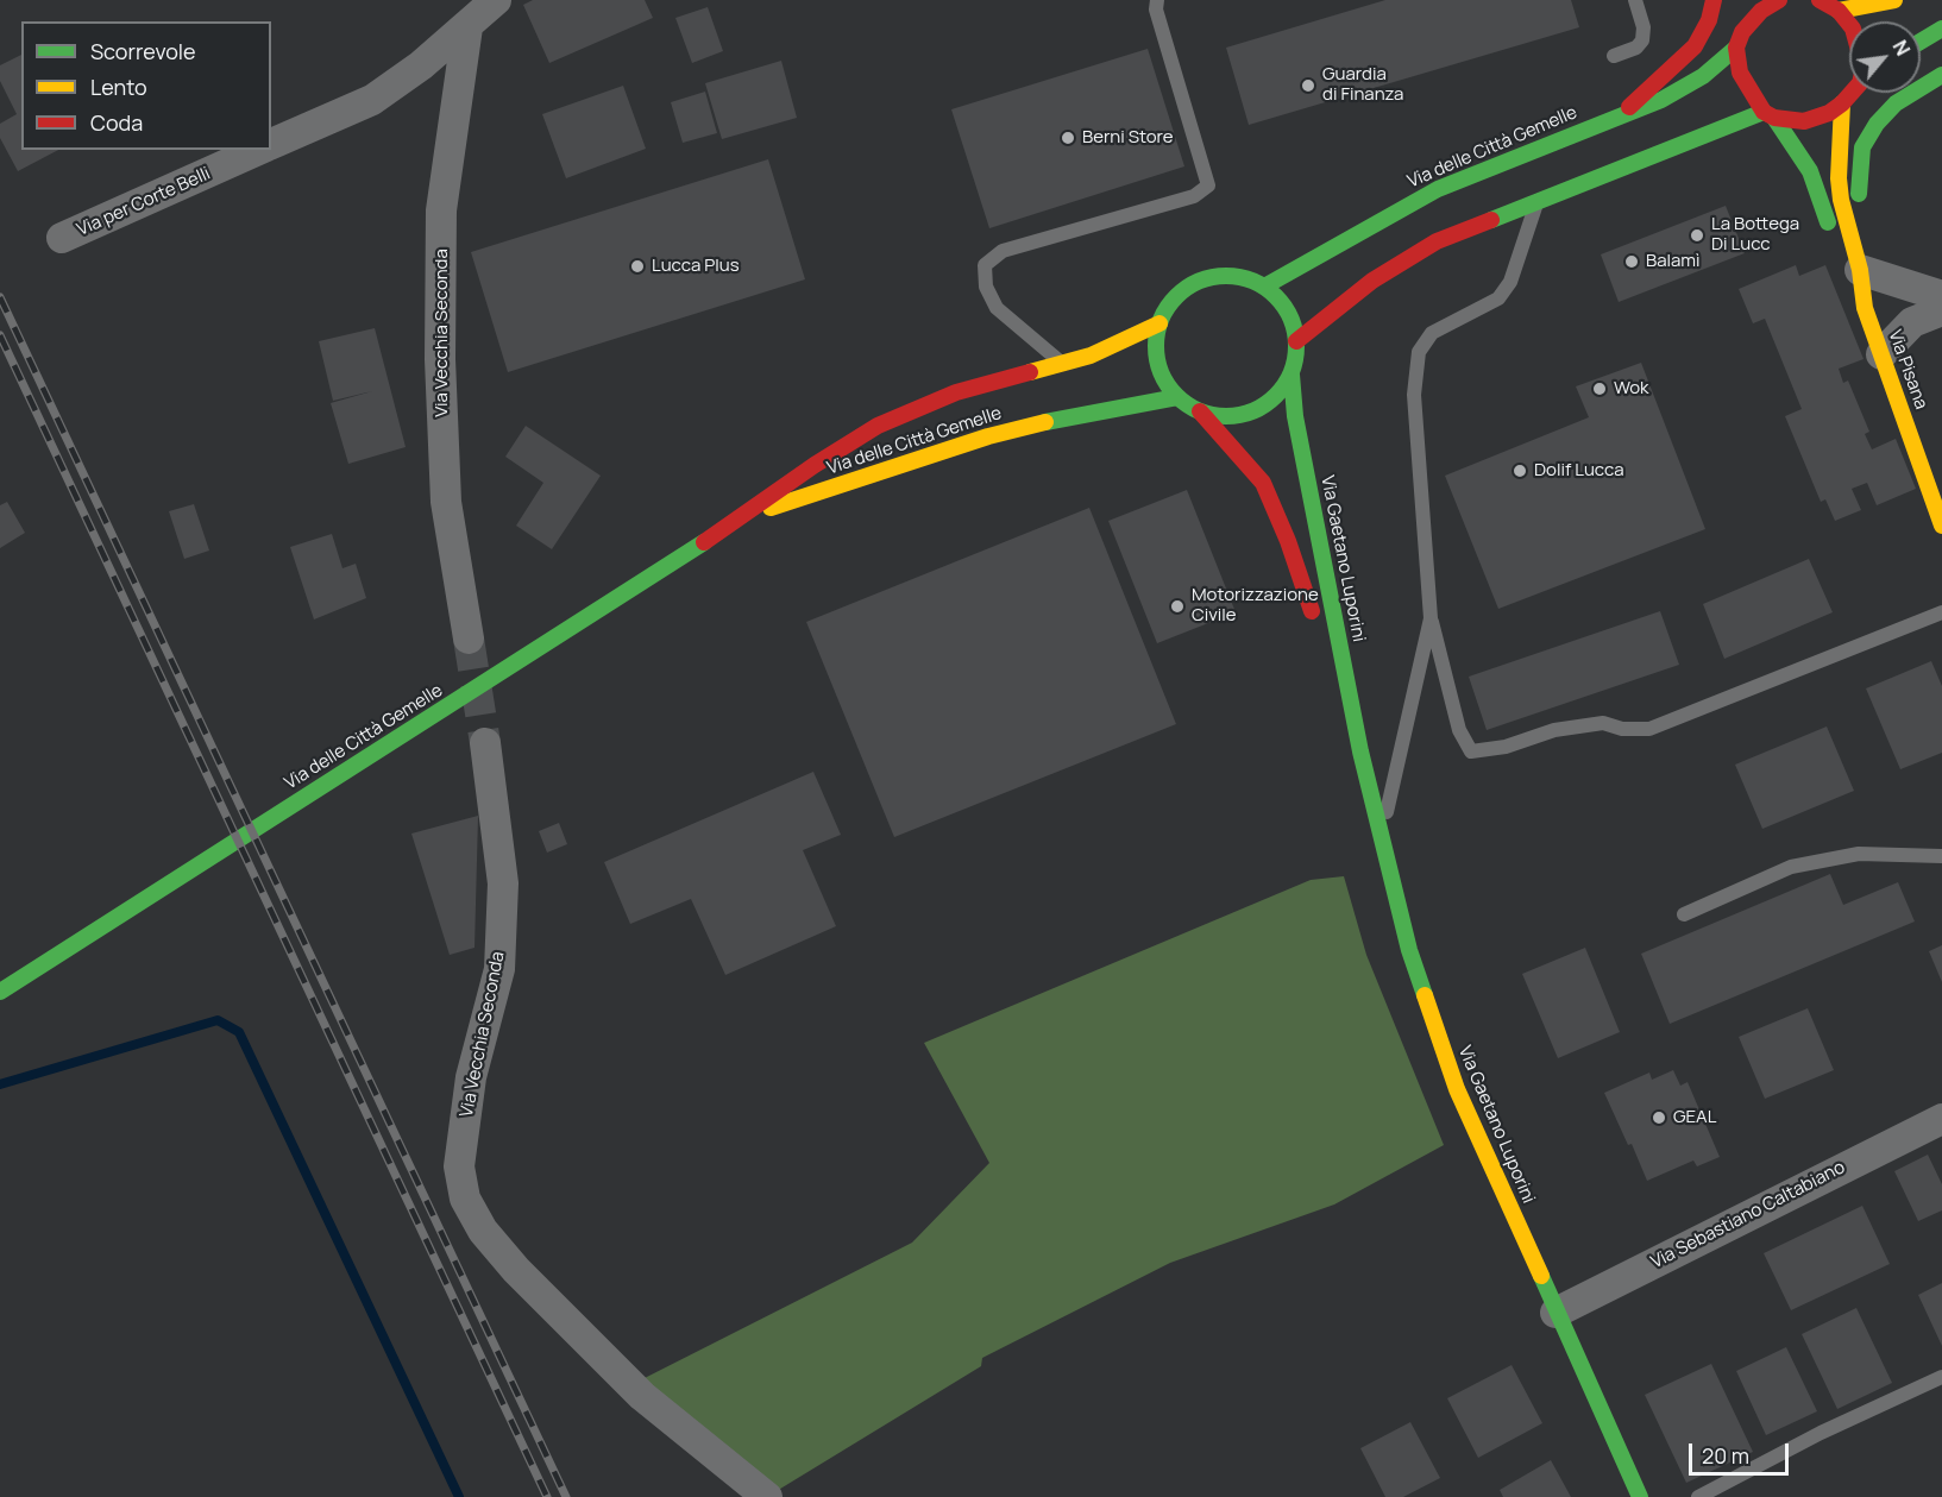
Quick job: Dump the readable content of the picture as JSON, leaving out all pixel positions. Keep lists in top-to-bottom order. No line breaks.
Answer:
{"streets":{"main road":["Via delle Città Gemelle","Via Pisana","Via Gaetano Luporini"],"street":["Via per Corte Belli","Via Vecchia Seconda","Via Sebastiano Caltabiano"]},"crossings":[["Via delle Città Gemelle","Via Pisana"],["Via delle Città Gemelle","Via Gaetano Luporini"],["Via Gaetano Luporini","Via Sebastiano Caltabiano"]],"places":["Guardia di Finanza","Berni Store","La Bottega Di Lucc","Balamì","Lucca Plus","Wok","Dolif Lucca","Motorizzazione Civile","GEAL"],"legend":["Scorrevole","Lento","Coda"],"scale_bar":"20 m","north":"top right"}
